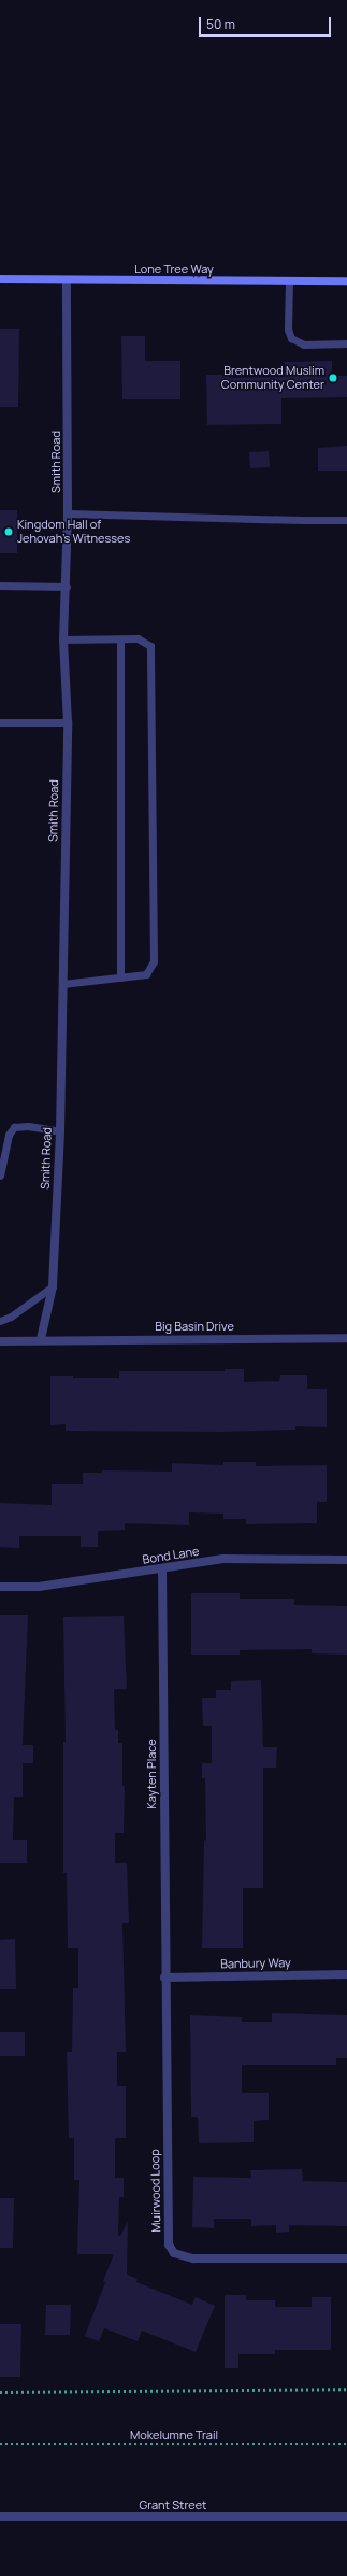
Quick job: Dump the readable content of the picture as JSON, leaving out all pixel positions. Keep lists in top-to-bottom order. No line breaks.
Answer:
{"streets":{"main road":["Lone Tree Way"],"street":["Smith Road","Big Basin Drive","Bond Lane","Kayten Place","Banbury Way","Muirwood Loop","Grant Street"],"path":["Mokelumne Trail"]},"crossings":[["Lone Tree Way","Smith Road"],["Smith Road","Big Basin Drive"],["Bond Lane","Kayten Place"],["Kayten Place","Banbury Way"],["Kayten Place","Muirwood Loop"],["Banbury Way","Muirwood Loop"]],"places":["Brentwood Muslim Community Center","Kingdom Hall of Jehovah's Witnesses"],"scale_bar":"50 m"}
